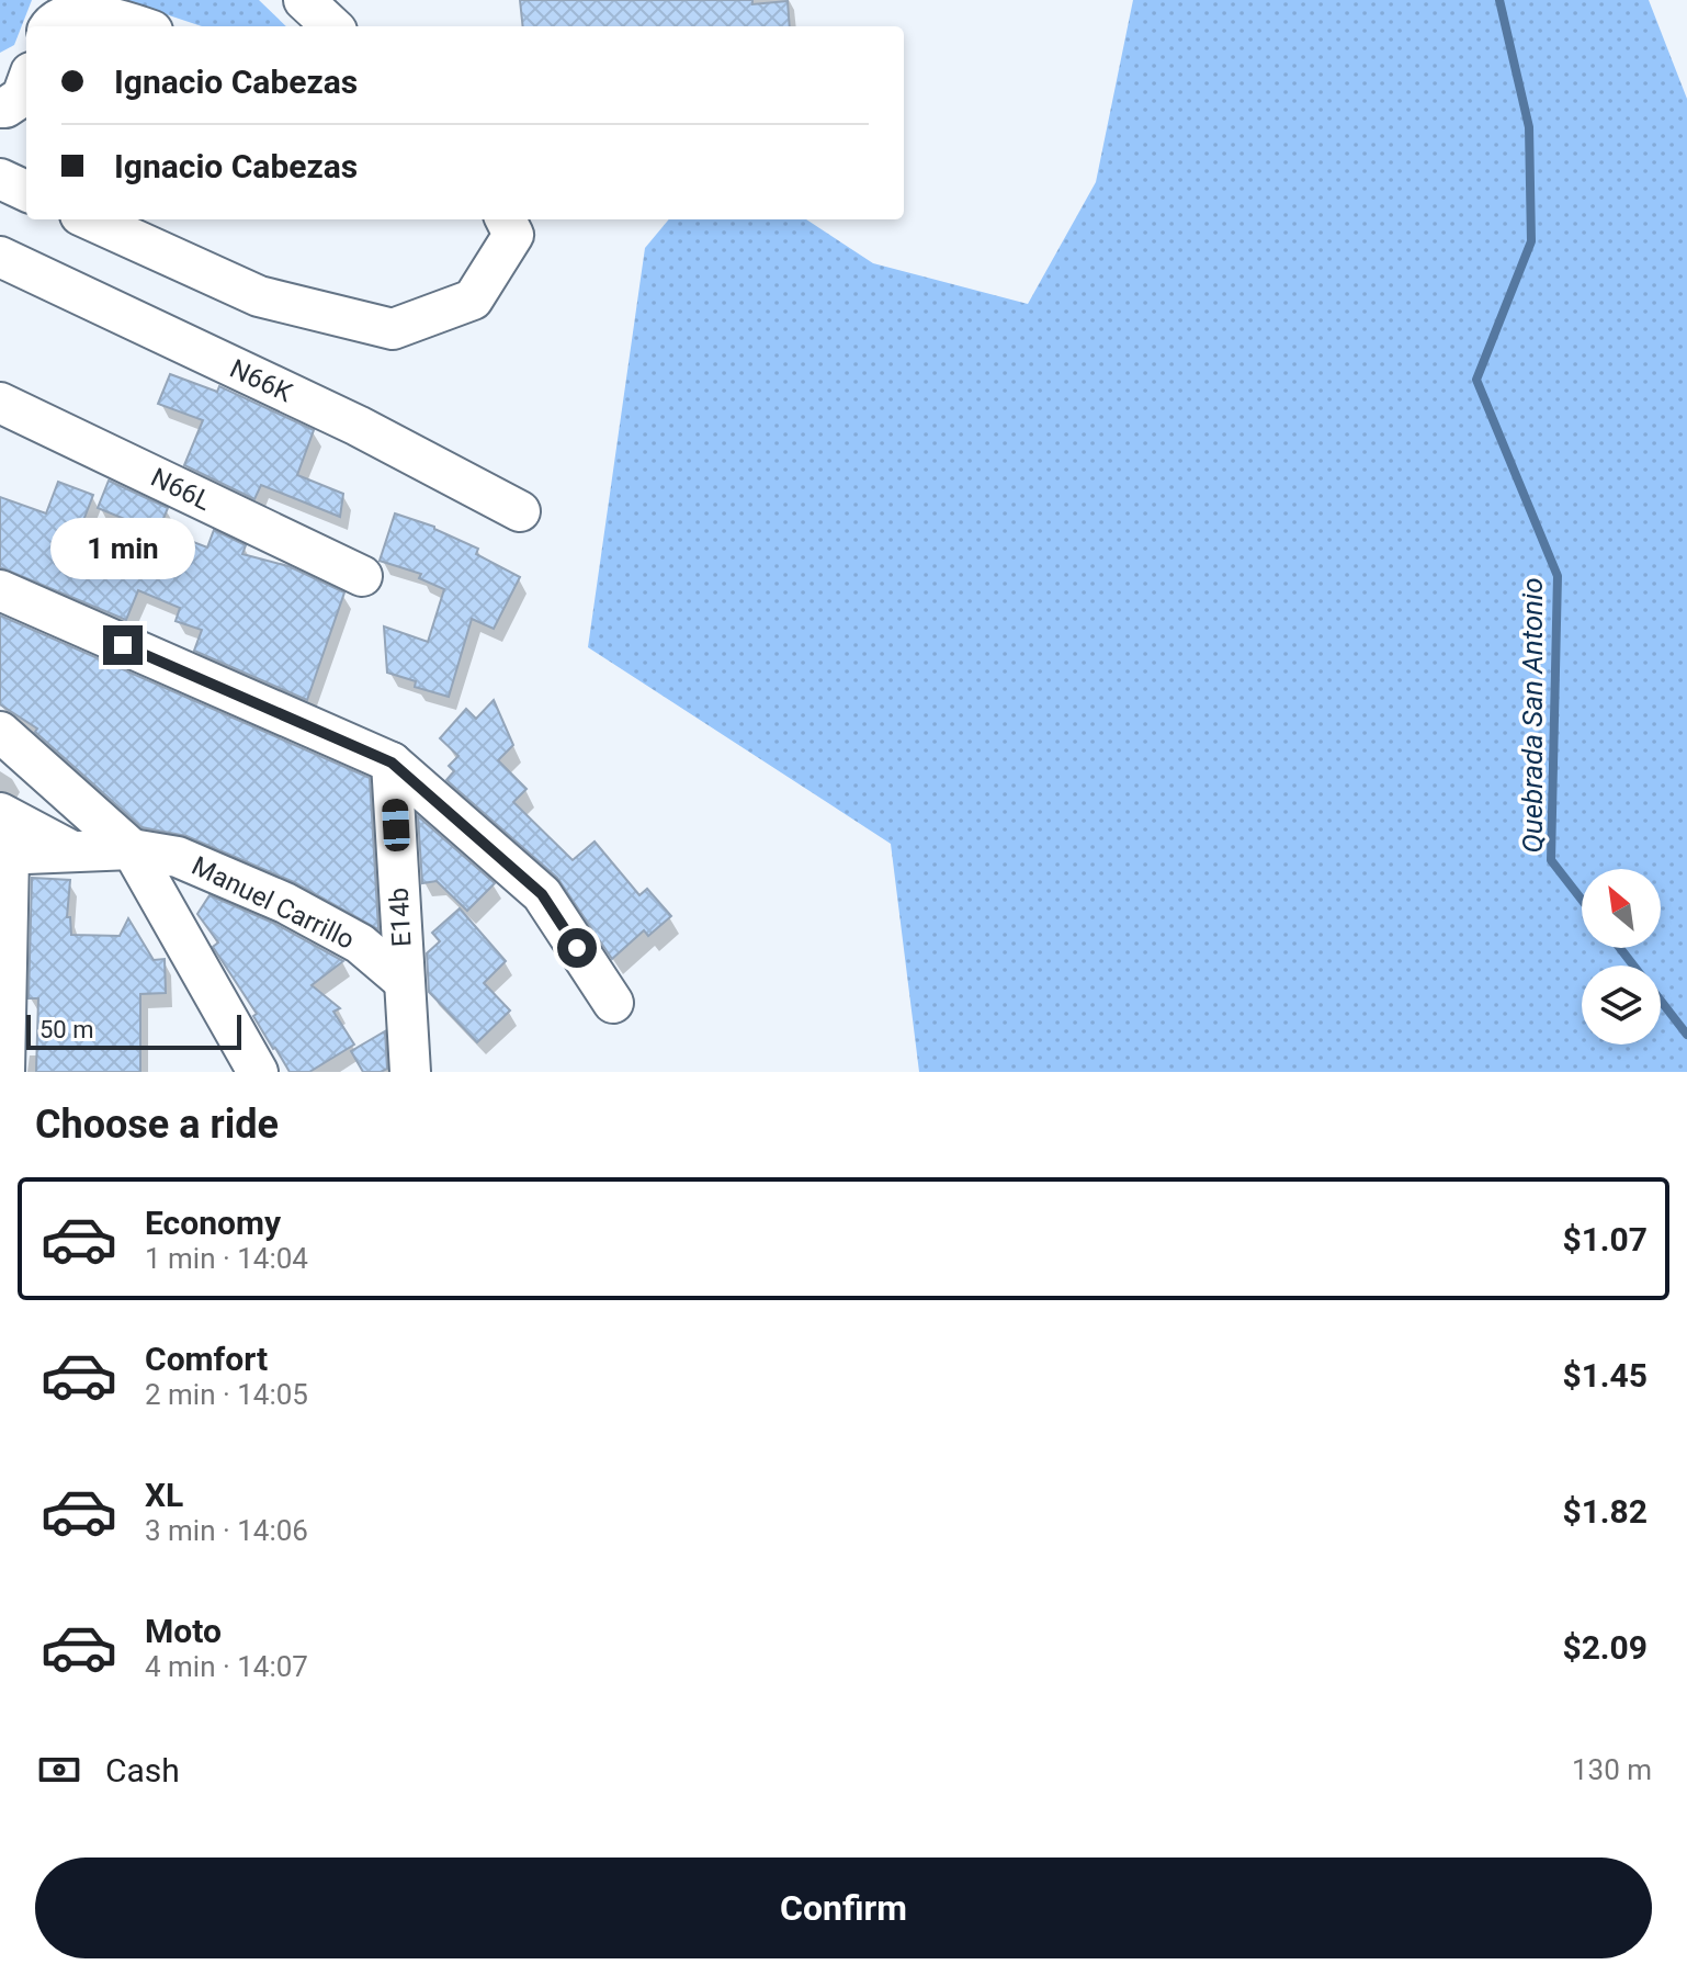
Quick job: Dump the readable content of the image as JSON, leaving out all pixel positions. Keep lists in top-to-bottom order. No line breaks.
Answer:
{"streets":{"street":["N66K","N66L","Manuel Carrillo","E14b"]},"crossings":[["Manuel Carrillo","E14b"]],"water":["Quebrada San Antonio"],"scale_bar":"50 m","north":"top left","page":{"banner":["Ignacio Cabezas","Ignacio Cabezas"],"bubble":"1 min","scale":"50 m","heading":"Choose a ride","list":[{"name":"Economy","note":"1 min · 14:04","value":"$1.07"},{"name":"Comfort","note":"2 min · 14:05","value":"$1.45"},{"name":"XL","note":"3 min · 14:06","value":"$1.82"},{"name":"Moto","note":"4 min · 14:07","value":"$2.09"}],"pay":["Cash","130 m"],"buttons":"Confirm"}}
